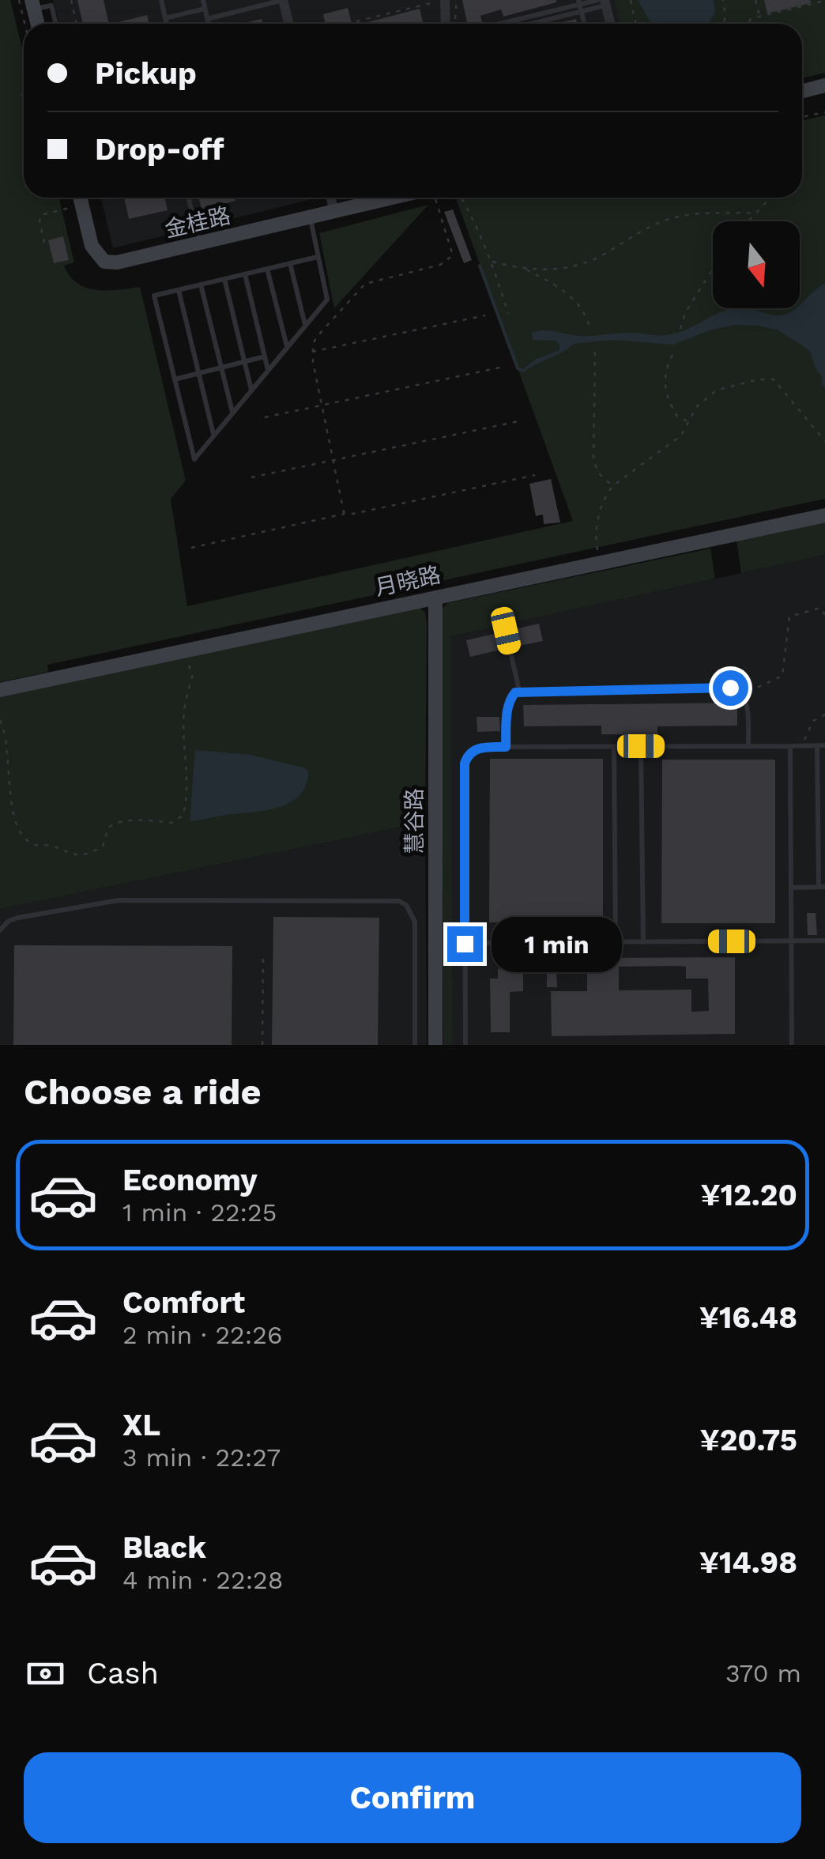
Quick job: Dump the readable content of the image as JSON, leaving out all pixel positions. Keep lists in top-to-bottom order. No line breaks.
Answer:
{"streets":{"street":["金桂路","月晓路","慧谷路"]},"crossings":[["月晓路","慧谷路"]],"north":"bottom","page":{"banner":["Pickup","Drop-off"],"bubble":"1 min","heading":"Choose a ride","list":[{"name":"Economy","note":"1 min · 22:25","value":"¥12.20"},{"name":"Comfort","note":"2 min · 22:26","value":"¥16.48"},{"name":"XL","note":"3 min · 22:27","value":"¥20.75"},{"name":"Black","note":"4 min · 22:28","value":"¥14.98"}],"pay":["Cash","370 m"],"buttons":"Confirm"}}
